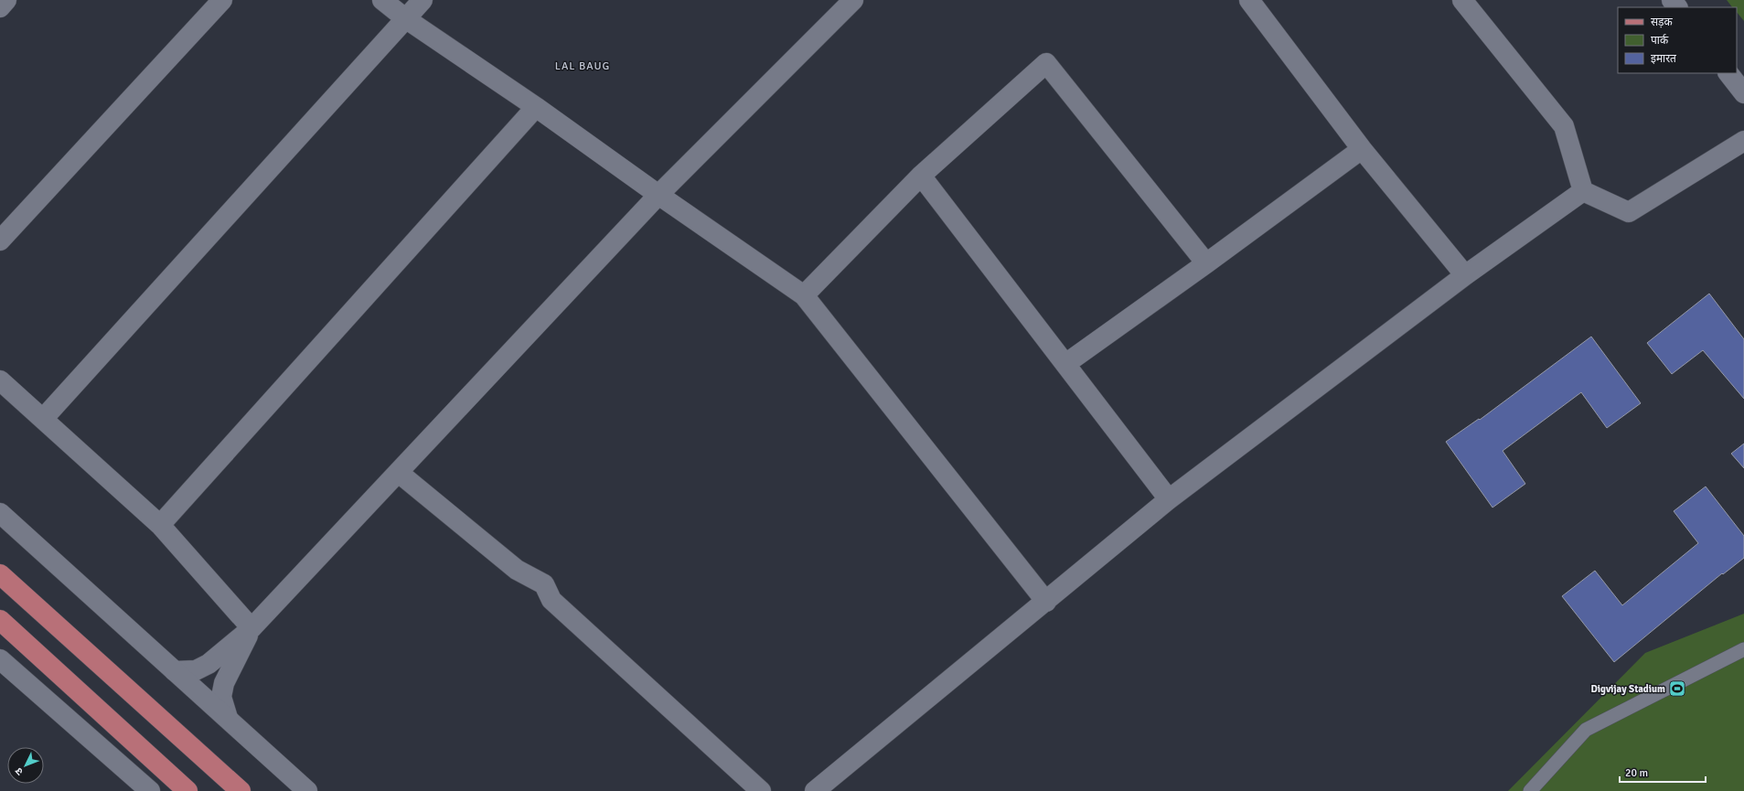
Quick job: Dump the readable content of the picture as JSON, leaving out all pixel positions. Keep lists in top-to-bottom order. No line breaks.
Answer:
{"districts":["LAL BAUG"],"places":{"sports":["Digvijay Stadium"]},"legend":["सड़क","पार्क","इमारत"],"scale_bar":"20 m","north":"bottom left"}
